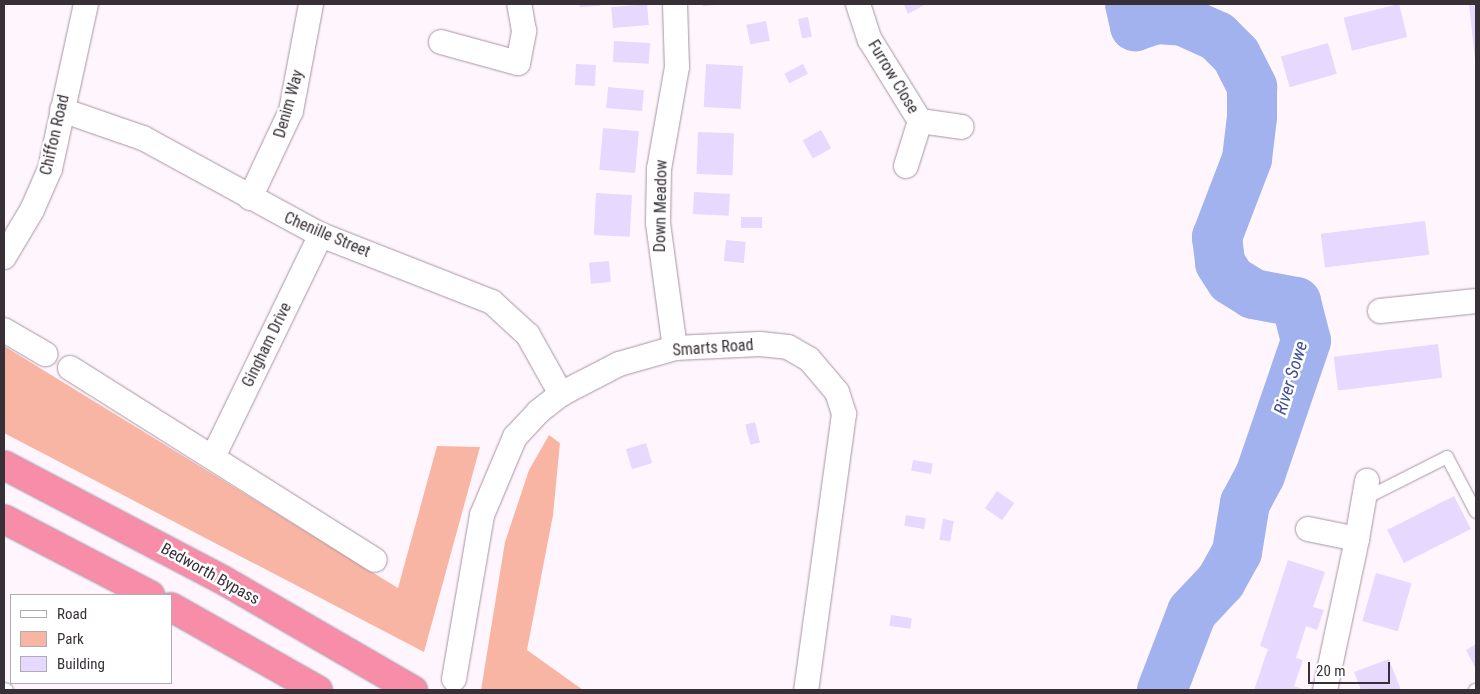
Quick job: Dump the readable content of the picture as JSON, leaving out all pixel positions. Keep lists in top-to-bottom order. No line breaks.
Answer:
{"streets":{"highway":["Bedworth Bypass"],"street":["Furrow Close","Denim Way","Chiffon Road","Down Meadow","Chenille Street","Gingham Drive","Smarts Road"]},"crossings":[["Denim Way","Chenille Street"],["Chiffon Road","Chenille Street"],["Down Meadow","Smarts Road"],["Chenille Street","Gingham Drive"],["Chenille Street","Smarts Road"]],"water":["River Sowe"],"legend":["Road","Park","Building"],"scale_bar":"20 m"}
